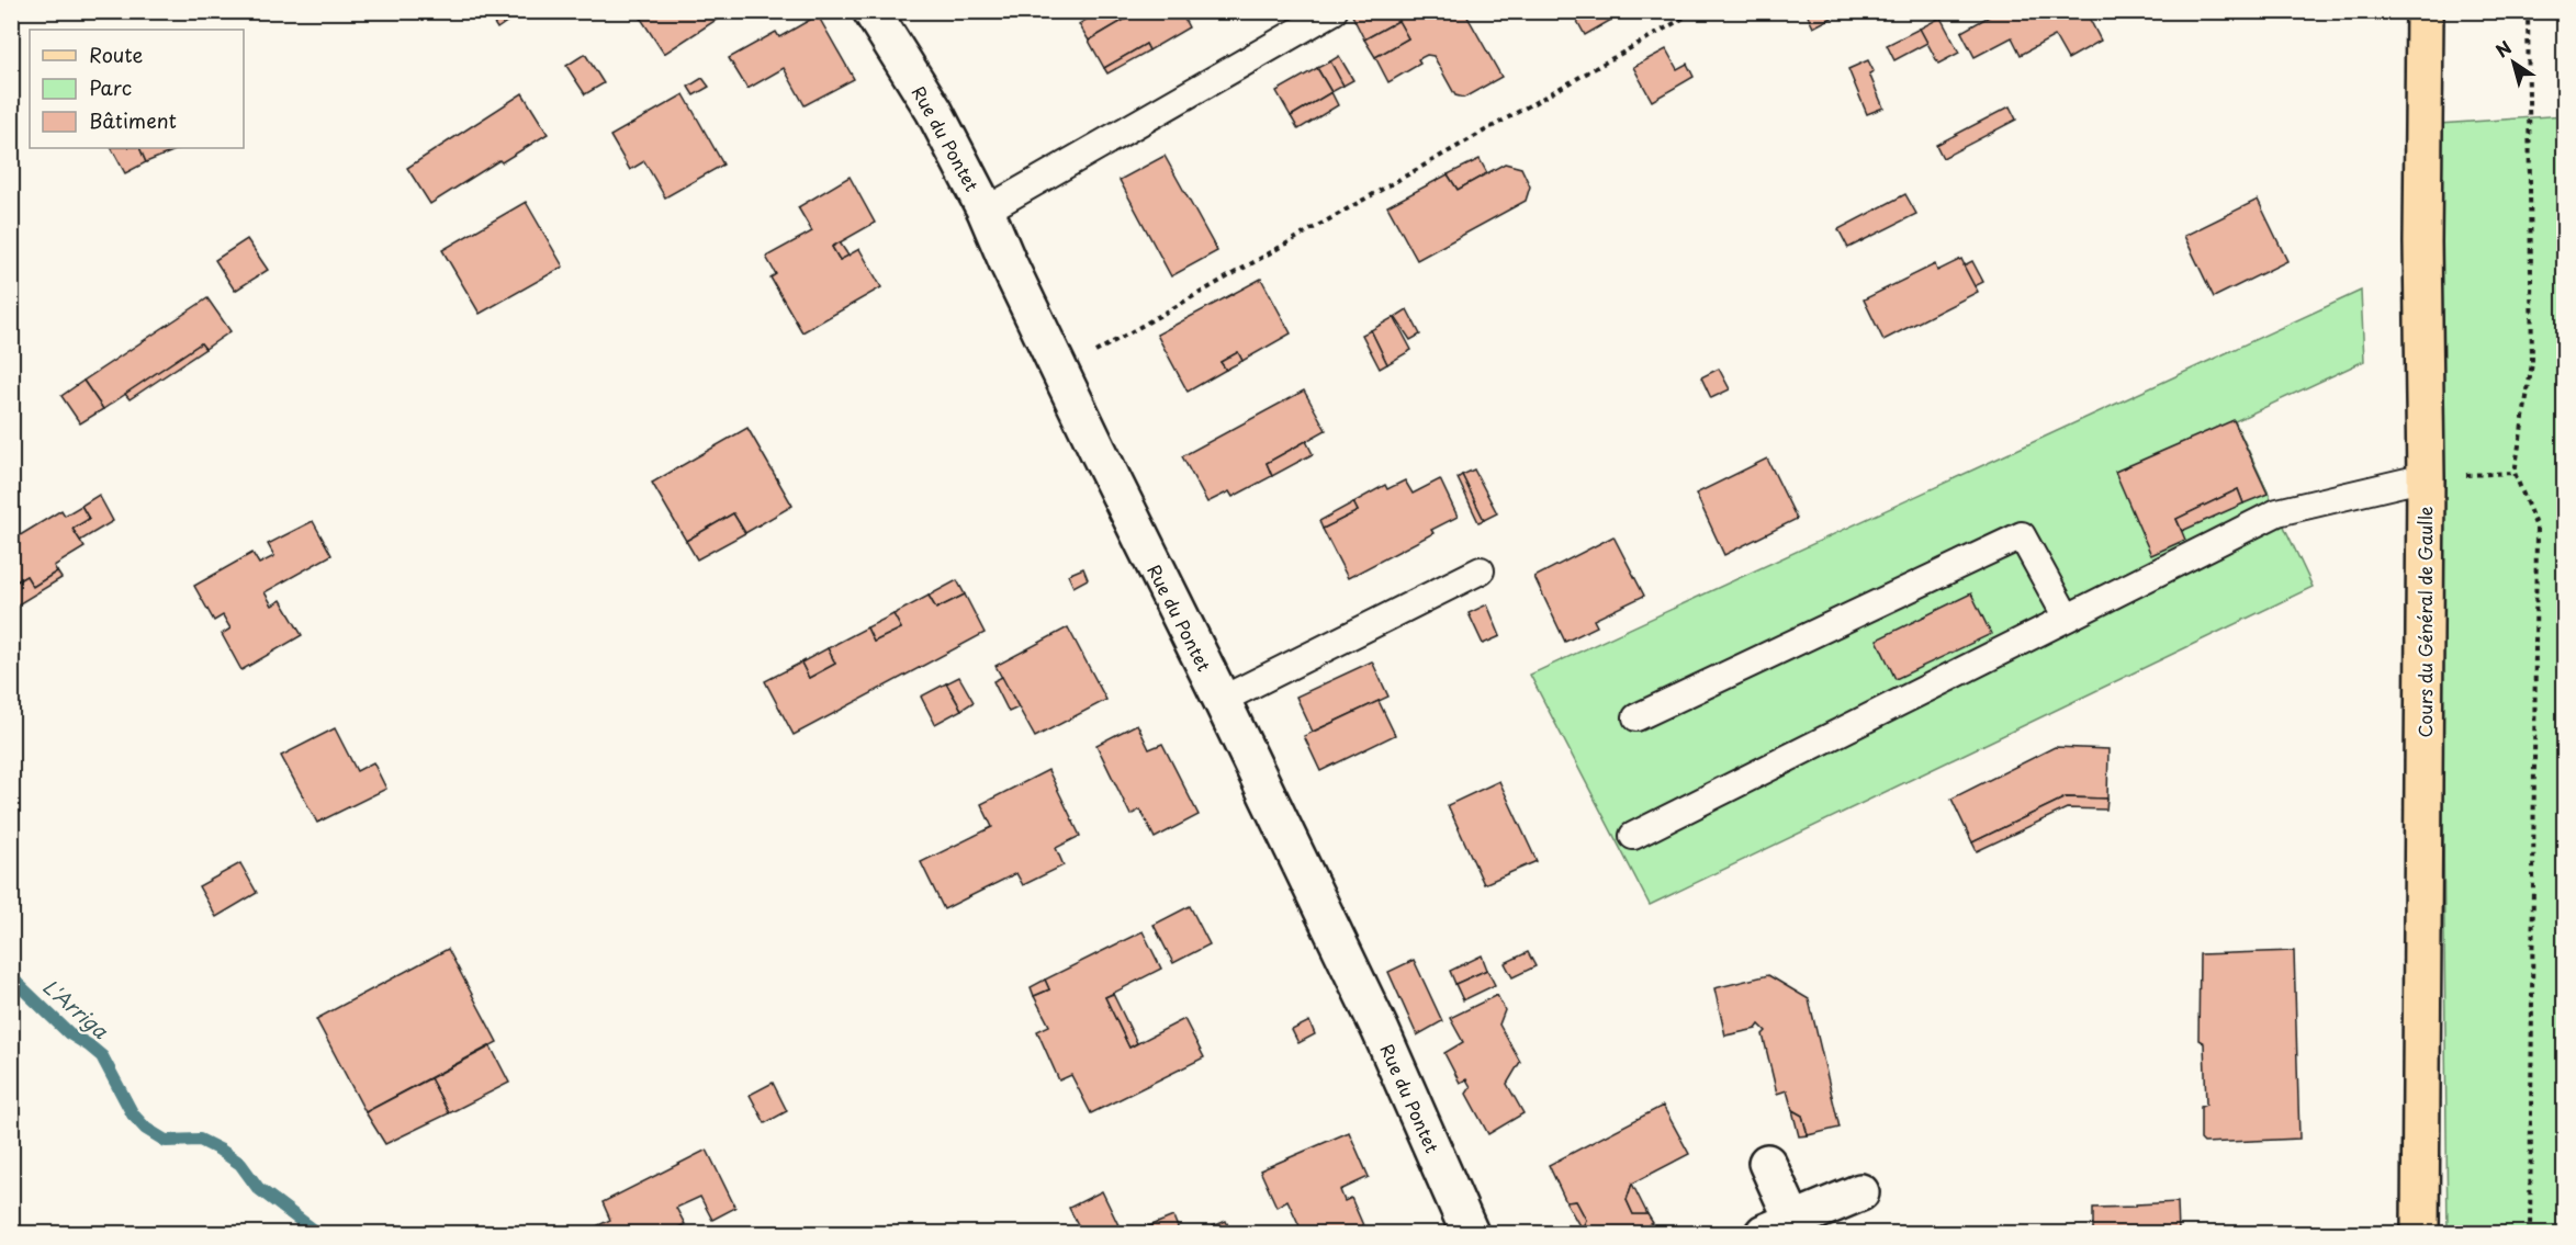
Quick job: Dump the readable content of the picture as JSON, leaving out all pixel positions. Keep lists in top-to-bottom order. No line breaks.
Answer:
{"streets":{"main road":["Cours du Général de Gaulle"],"street":["Rue du Pontet"]},"water":["L'Arriga"],"legend":["Route","Parc","Bâtiment"],"north":"top left"}
